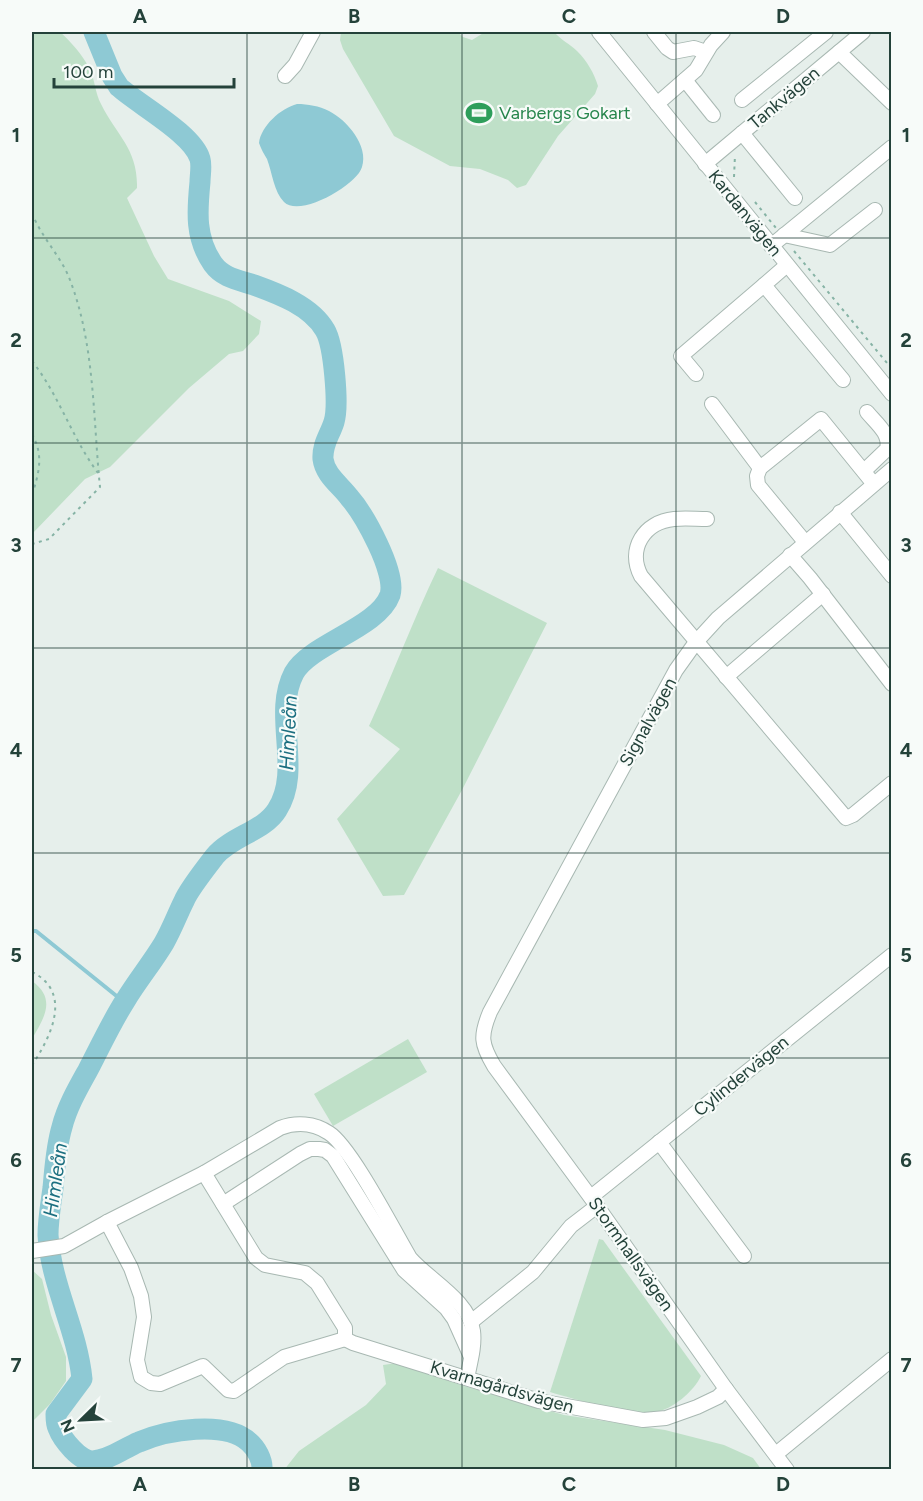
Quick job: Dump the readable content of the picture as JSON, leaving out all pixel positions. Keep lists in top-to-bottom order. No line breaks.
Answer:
{"streets":{"street":["Tankvägen","Kardanvägen","Signalvägen","Cylindervägen","Stormhallsvägen","Kvarnagårdsvägen"]},"crossings":[["Tankvägen","Kardanvägen"],["Signalvägen","Stormhallsvägen"],["Cylindervägen","Stormhallsvägen"],["Stormhallsvägen","Kvarnagårdsvägen"]],"water":["Himleån"],"places":{"sports":["Varbergs Gokart"]},"scale_bar":"100 m","north":"bottom left","grid":{"columns":["A","B","C","D"],"rows":["1","2","3","4","5","6","7"]}}
